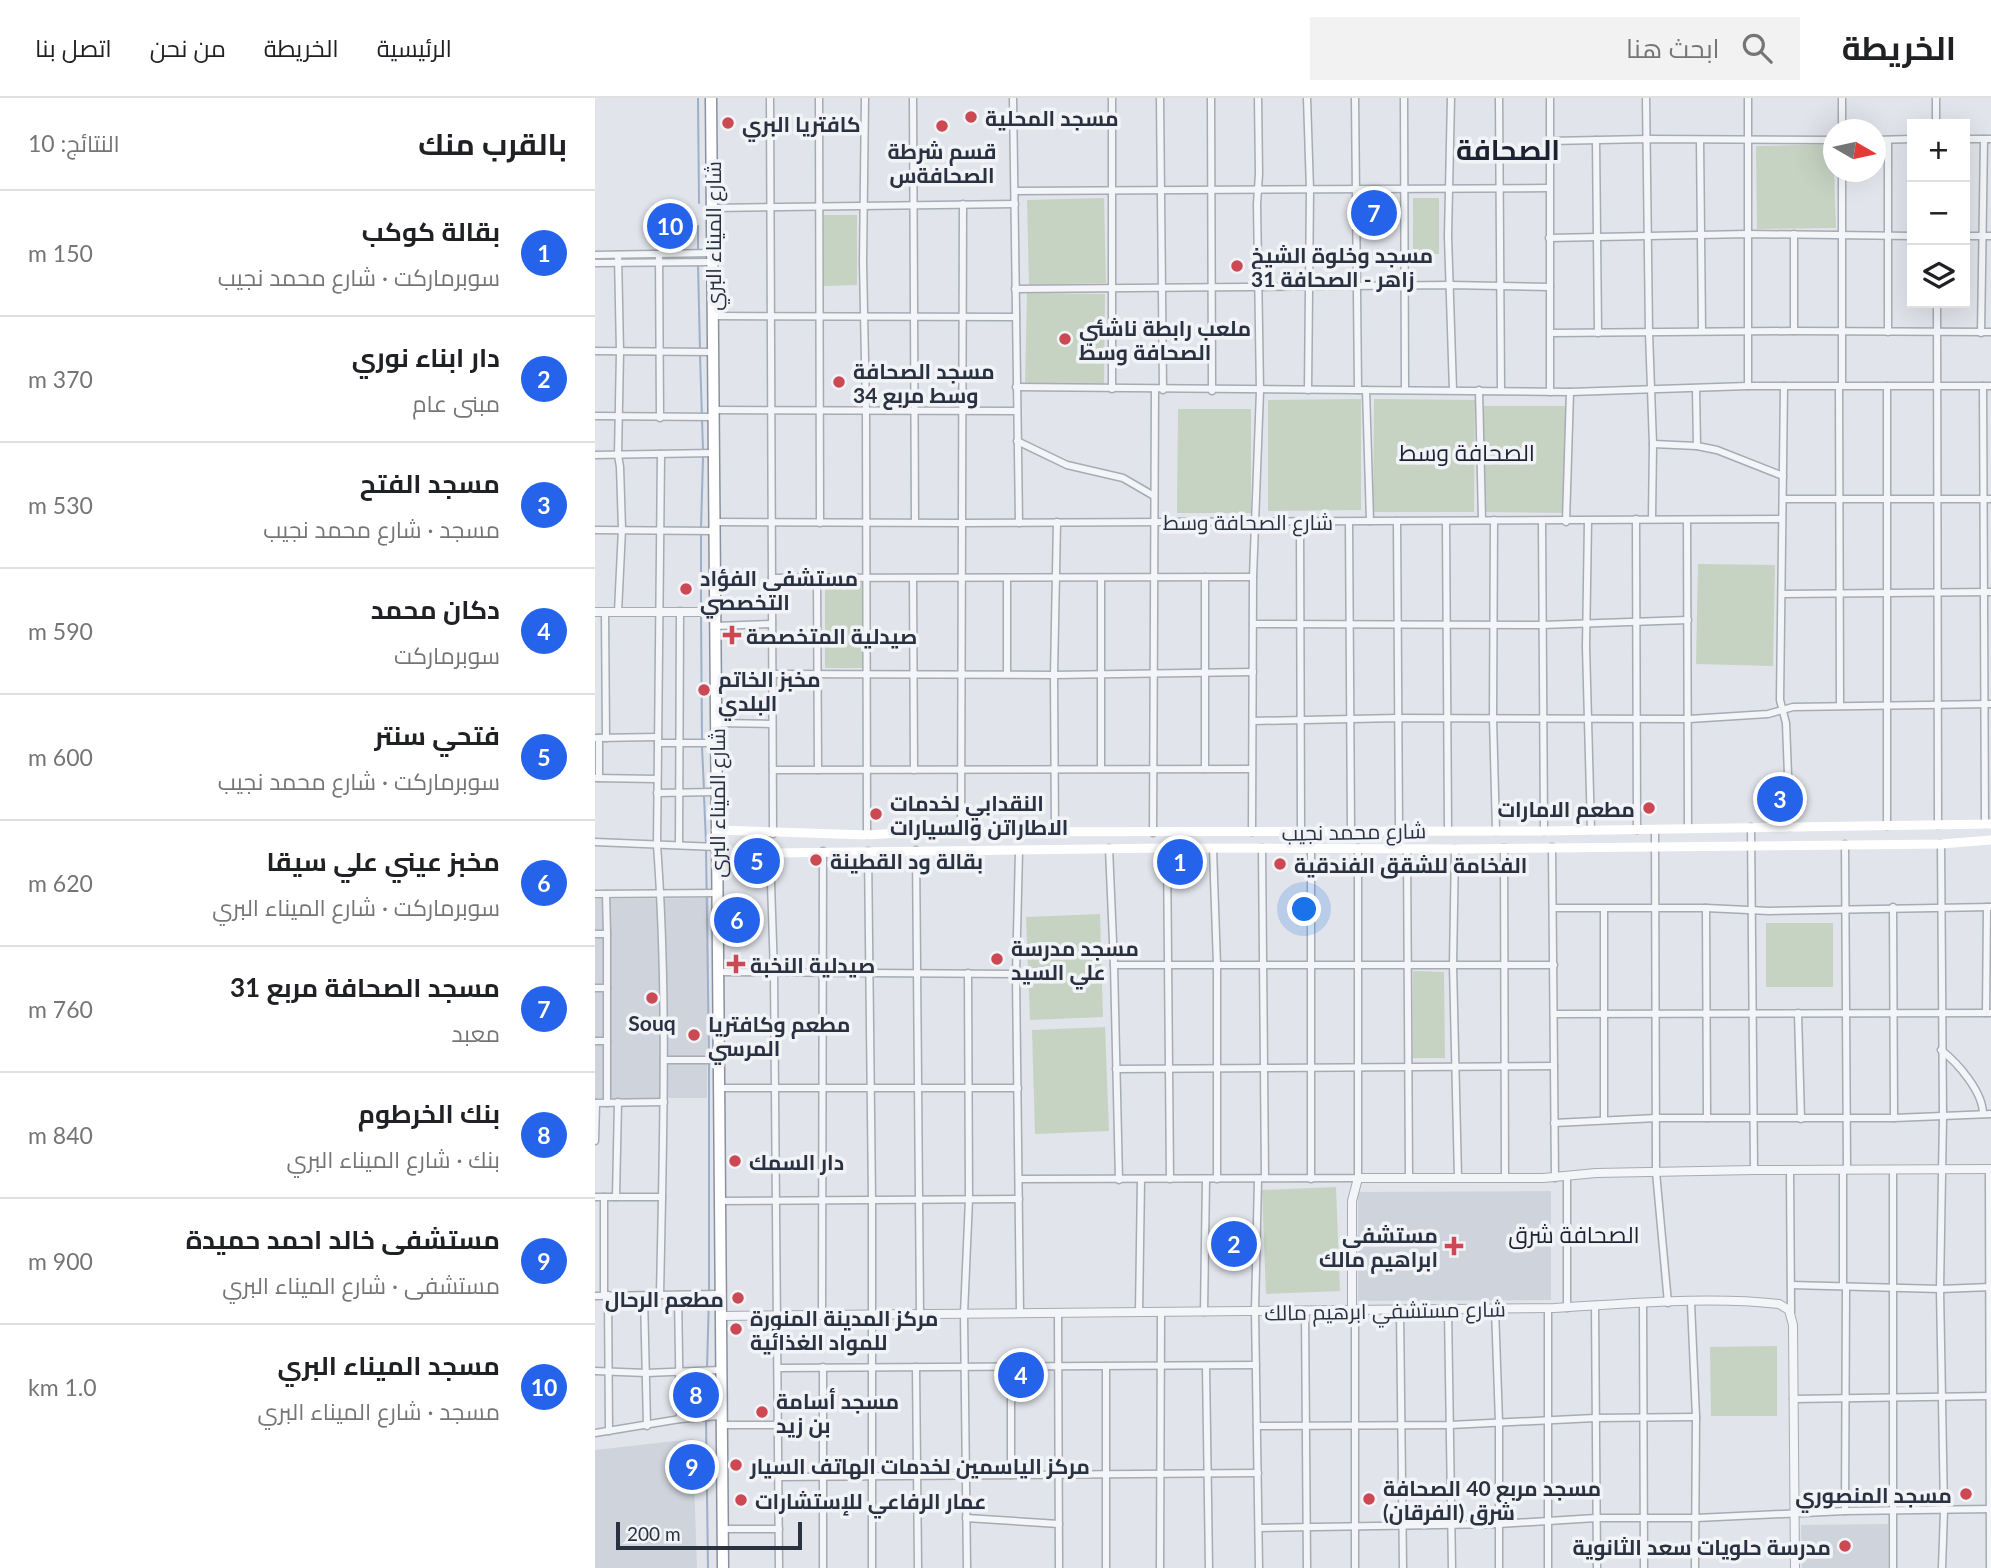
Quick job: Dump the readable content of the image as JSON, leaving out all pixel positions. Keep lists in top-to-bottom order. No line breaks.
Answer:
{"streets":{"highway":["شارع الميناء البري"],"main road":["شارع محمد نجيب"],"street":["شارع الصحافة وسط","شارع مستشفي ابرهيم مالك"]},"crossings":[["شارع الميناء البري","شارع الصحافة وسط"],["شارع الميناء البري","شارع محمد نجيب"],["شارع الميناء البري","شارع مستشفي ابرهيم مالك"]],"districts":["الصحافة","الصحافة وسط","الصحافة شرق"],"places":{"other":["مسجد المحلية","كافتريا البري","قسم شرطة الصحافةس","مسجد وخلوة الشيخ زاهر - الصحافة 31","ملعب رابطة ناشئي الصحافة وسط","مسجد الصحافة وسط مربع 34","مستشفى الفؤاد التخصصي","مخبز الخاتم البلدي","مطعم الامارات","النقدابي لخدمات الاطاراتن والسيارات","بقالة ود القطينة","الفخامة للشقق الفندقية","مسجد مدرسة علي السيد","Souq","مطعم وكافتريا المرسي","دار السمك","مطعم الرحال","مركز المدينة المنورة للمواد الغذائية","مسجد أسامة بن زيد","مركز الياسمين لخدمات الهاتف السيار","مسجد المنصوري","مسجد مربع 40 الصحافة شرق (الفرقان)","عمار الرفاعي للإستشارات","مدرسة حلويات سعد الثانوية"],"health":["صيدلية المتخصصة","صيدلية النخبة","مستشفى ابراهيم مالك"]},"scale_bar":"200 m","north":"right","page":{"header":"الخريطة","search":"ابحث هنا","nav":["الرئيسية","الخريطة","من نحن","اتصل بنا"],"heading":["بالقرب منك","النتائج: 10"],"map_buttons":["+","−"],"pins":["7","10","3","5","1","6","2","4","8","9"],"list":[{"mark":"1","name":"بقالة كوكب","note":"سوبرماركت · شارع محمد نجيب","value":"150 m"},{"mark":"2","name":"دار ابناء نوري","note":"مبنى عام","value":"370 m"},{"mark":"3","name":"مسجد الفتح","note":"مسجد · شارع محمد نجيب","value":"530 m"},{"mark":"4","name":"دكان محمد","note":"سوبرماركت","value":"590 m"},{"mark":"5","name":"فتحي سنتر","note":"سوبرماركت · شارع محمد نجيب","value":"600 m"},{"mark":"6","name":"مخبز عيني علي سيقا","note":"سوبرماركت · شارع الميناء البري","value":"620 m"},{"mark":"7","name":"مسجد الصحافة مربع 31","note":"معبد","value":"760 m"},{"mark":"8","name":"بنك الخرطوم","note":"بنك · شارع الميناء البري","value":"840 m"},{"mark":"9","name":"مستشفى خالد احمد حميدة","note":"مستشفى · شارع الميناء البري","value":"900 m"},{"mark":"10","name":"مسجد الميناء البري","note":"مسجد · شارع الميناء البري","value":"1.0 km"}],"scale":"200 m"}}
